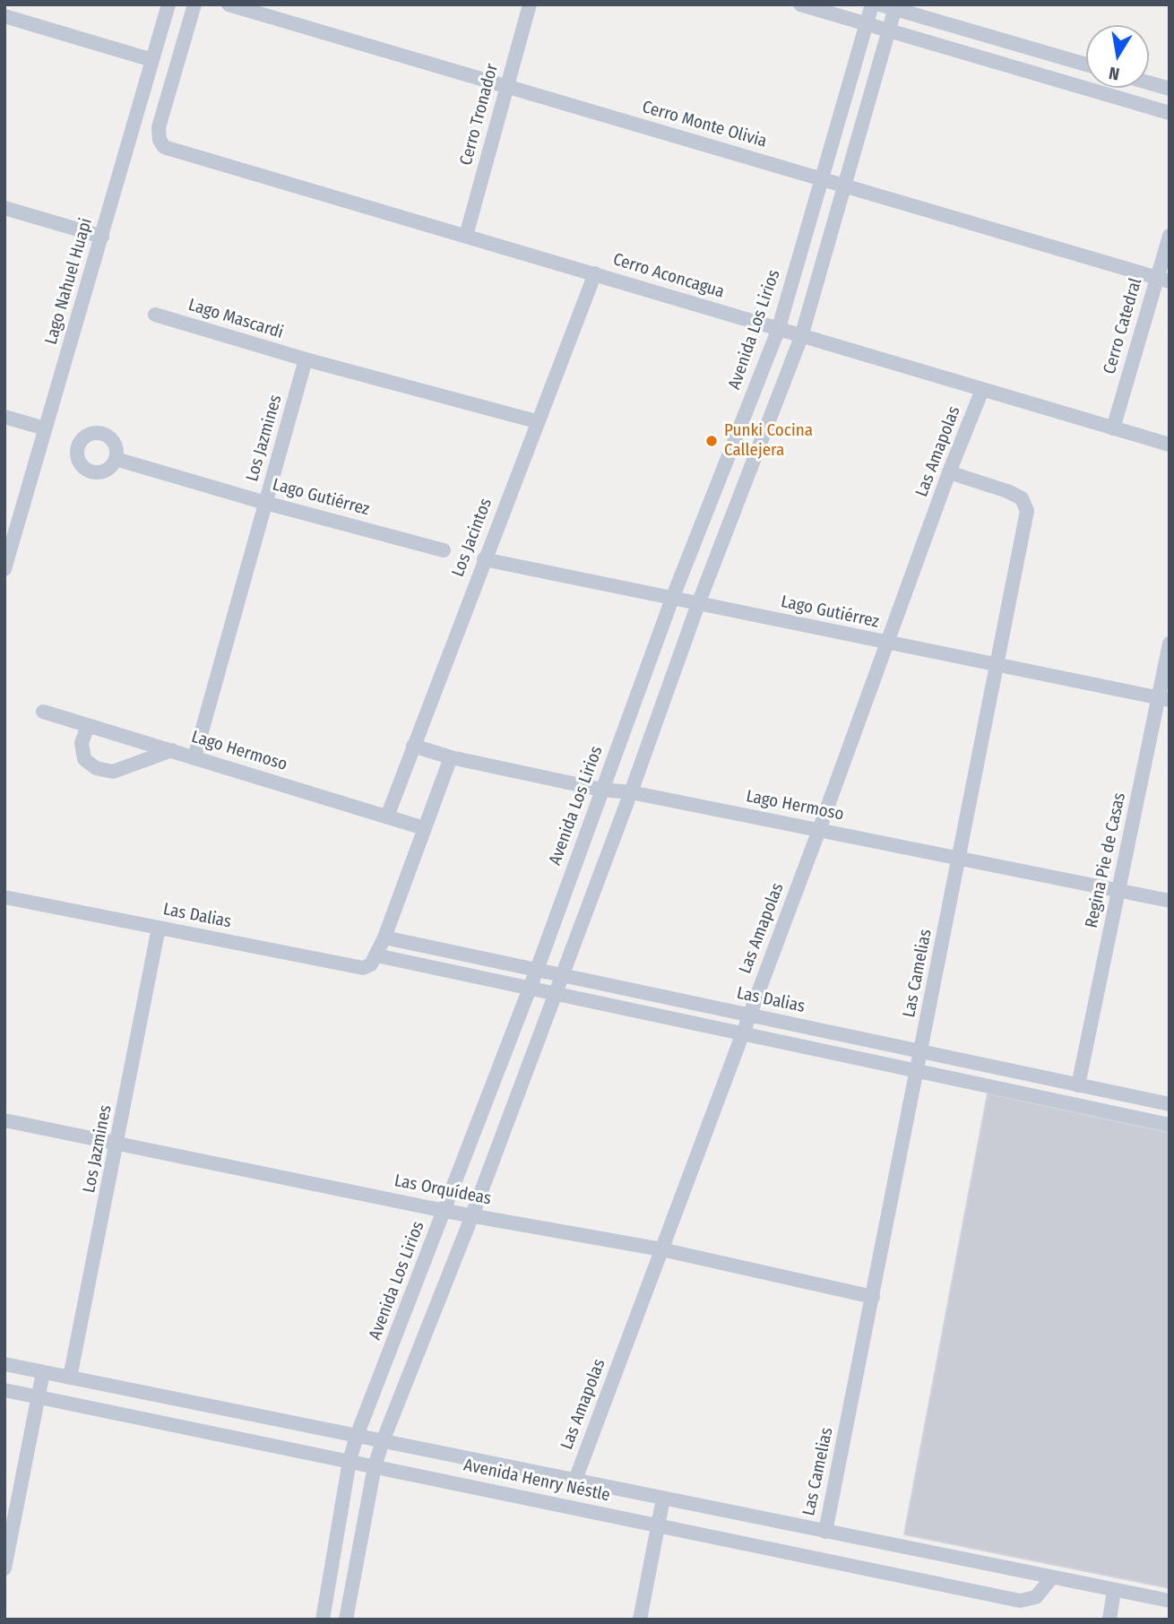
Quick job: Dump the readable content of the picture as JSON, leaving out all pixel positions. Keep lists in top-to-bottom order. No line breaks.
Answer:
{"streets":{"street":["Cerro Tronador","Cerro Monte Olivia","Cerro Aconcagua","Lago Nahuel Huapi","Lago Mascardi","Cerro Catedral","Avenida Los Lirios","Los Jazmines","Las Amapolas","Lago Gutiérrez","Los Jacintos","Lago Hermoso","Regina Pie de Casas","Las Dalias","Las Camelias","Las Orquídeas","Avenida Henry Néstle"]},"crossings":[["Cerro Tronador","Cerro Monte Olivia"],["Cerro Tronador","Cerro Aconcagua"],["Cerro Monte Olivia","Cerro Catedral"],["Cerro Monte Olivia","Avenida Los Lirios"],["Cerro Aconcagua","Cerro Catedral"],["Cerro Aconcagua","Avenida Los Lirios"],["Cerro Aconcagua","Las Amapolas"],["Cerro Aconcagua","Los Jacintos"],["Lago Mascardi","Los Jazmines"],["Avenida Los Lirios","Lago Gutiérrez"],["Avenida Los Lirios","Lago Hermoso"],["Avenida Los Lirios","Las Dalias"],["Avenida Los Lirios","Las Orquídeas"],["Avenida Los Lirios","Avenida Henry Néstle"],["Los Jazmines","Lago Gutiérrez"],["Los Jazmines","Lago Hermoso"],["Los Jazmines","Las Dalias"],["Los Jazmines","Las Orquídeas"],["Los Jazmines","Avenida Henry Néstle"],["Las Amapolas","Lago Gutiérrez"],["Las Amapolas","Lago Hermoso"],["Las Amapolas","Las Dalias"],["Las Amapolas","Las Camelias"],["Las Amapolas","Las Orquídeas"],["Las Amapolas","Avenida Henry Néstle"],["Lago Gutiérrez","Los Jacintos"],["Lago Gutiérrez","Regina Pie de Casas"],["Lago Gutiérrez","Las Camelias"],["Los Jacintos","Lago Hermoso"],["Lago Hermoso","Regina Pie de Casas"],["Lago Hermoso","Las Camelias"],["Regina Pie de Casas","Las Dalias"],["Las Dalias","Las Camelias"],["Las Camelias","Las Orquídeas"],["Las Camelias","Avenida Henry Néstle"]],"places":["Punki Cocina Callejera"],"north":"bottom"}
